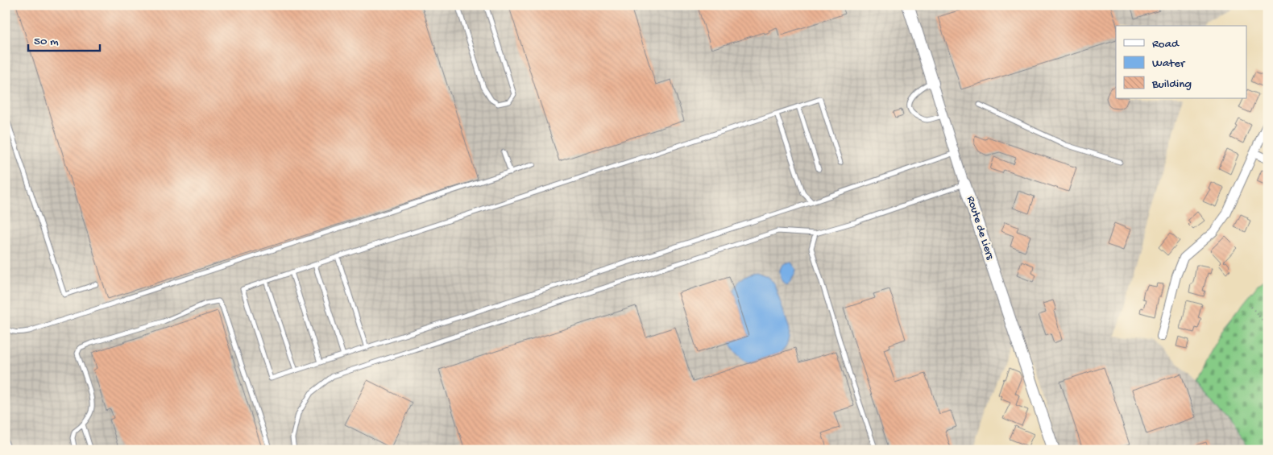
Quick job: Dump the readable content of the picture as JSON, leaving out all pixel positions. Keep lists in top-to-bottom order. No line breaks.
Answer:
{"streets":{"street":["Route de Liers"]},"legend":["Road","Water","Building"],"scale_bar":"50 m"}
